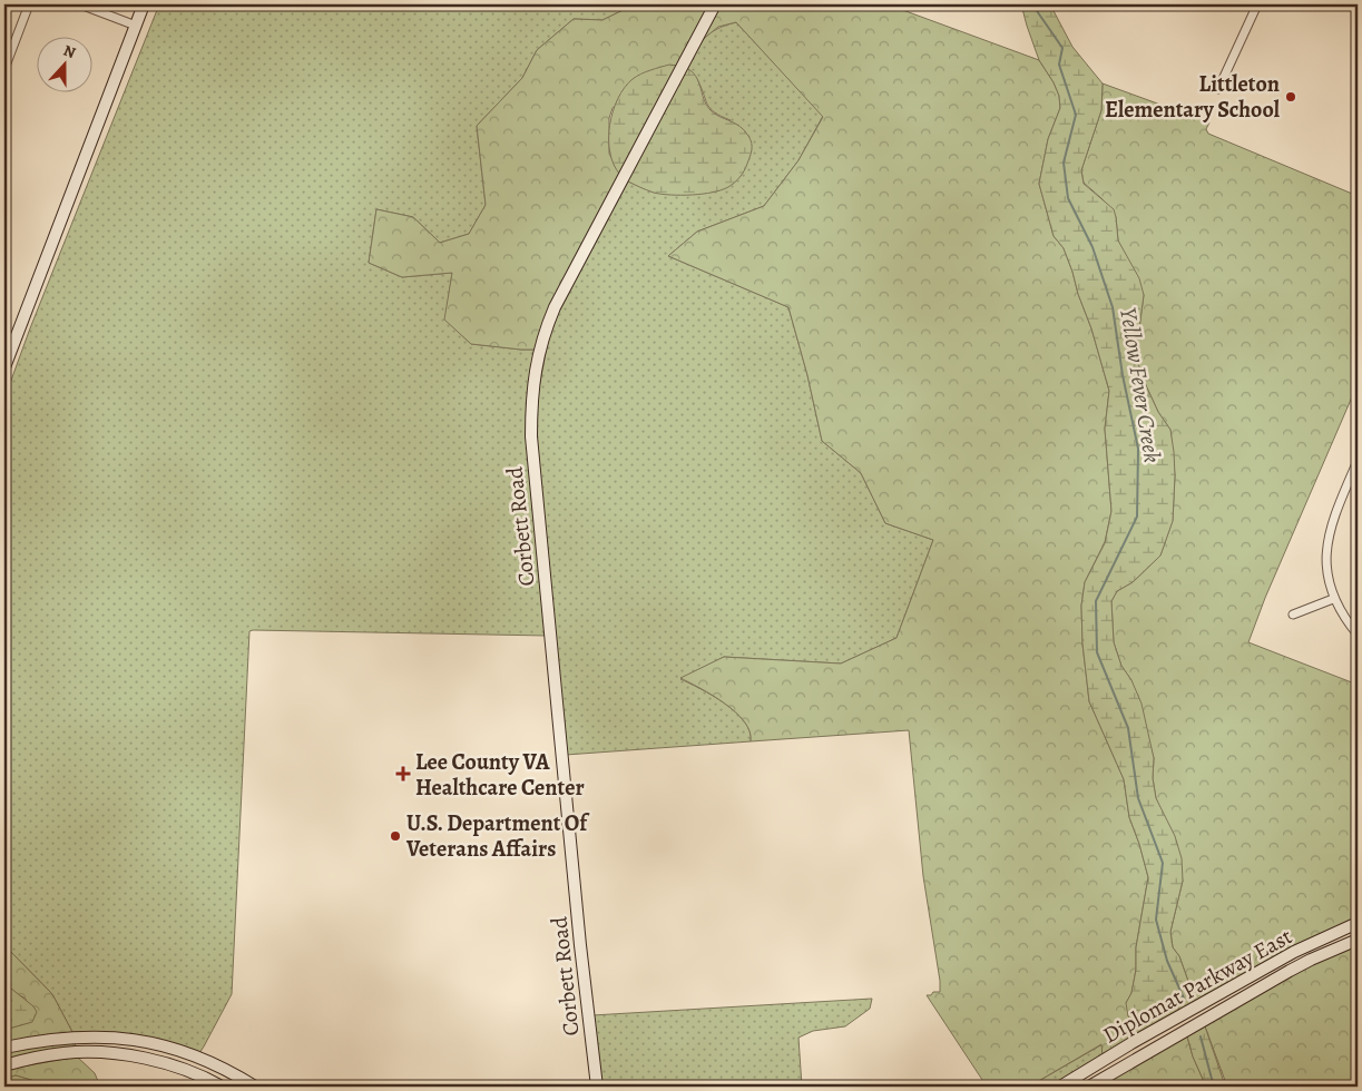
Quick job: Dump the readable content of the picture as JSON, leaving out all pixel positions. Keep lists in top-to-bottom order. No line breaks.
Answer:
{"streets":{"street":["Corbett Road","Diplomat Parkway East"]},"water":["Yellow Fever Creek"],"places":{"other":["Littleton Elementary School","U.S. Department Of Veterans Affairs"],"health":["Lee County VA Healthcare Center"]},"north":"top"}
